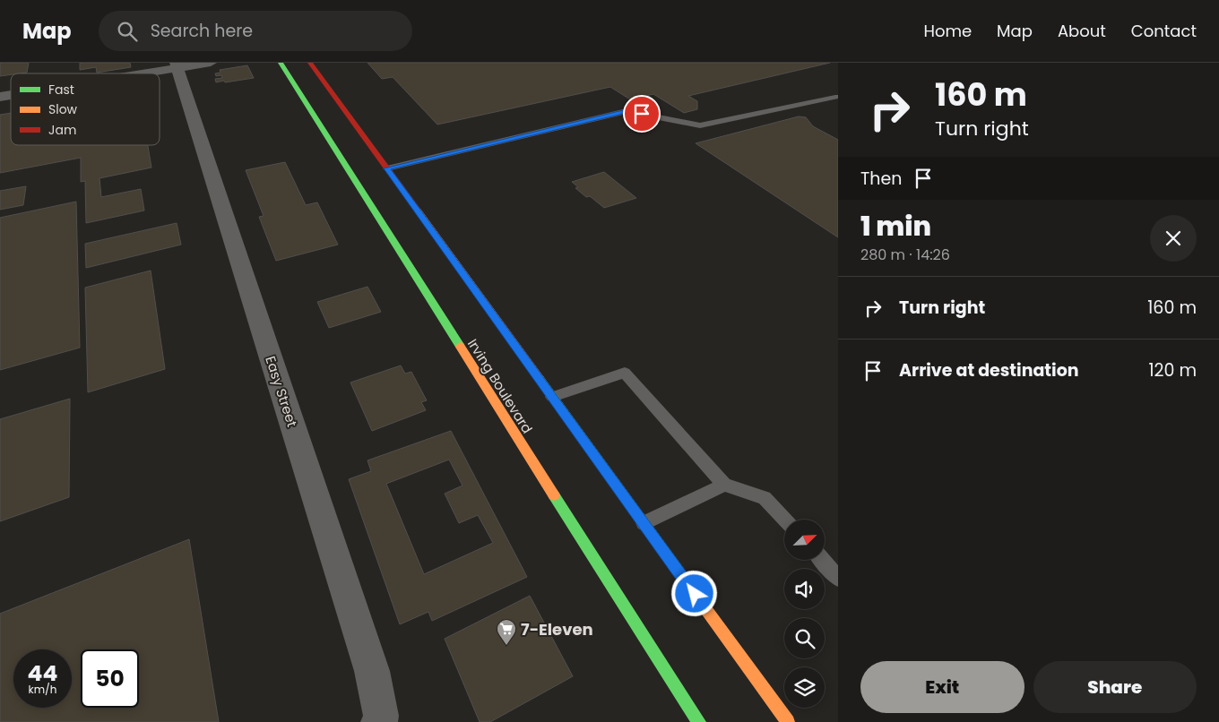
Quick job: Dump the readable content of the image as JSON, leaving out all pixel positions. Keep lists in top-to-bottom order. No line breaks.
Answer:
{"streets":{"main road":["Irving Boulevard"],"street":["Easy Street"]},"places":{"supermarket":["7-Eleven"]},"legend":["Fast","Slow","Jam"],"north":"top right","page":{"header":"Map","search":"Search here","nav":["Home","Map","About","Contact"],"turn":["160 m","Turn right"],"then":"Then","heading":["1 min","280 m · 14:26"],"list":[{"name":"Turn right","value":"160 m"},{"name":"Arrive at destination","value":"120 m"}],"speed":"44 km/h","limit":"50","buttons":["Exit","Share"]}}
